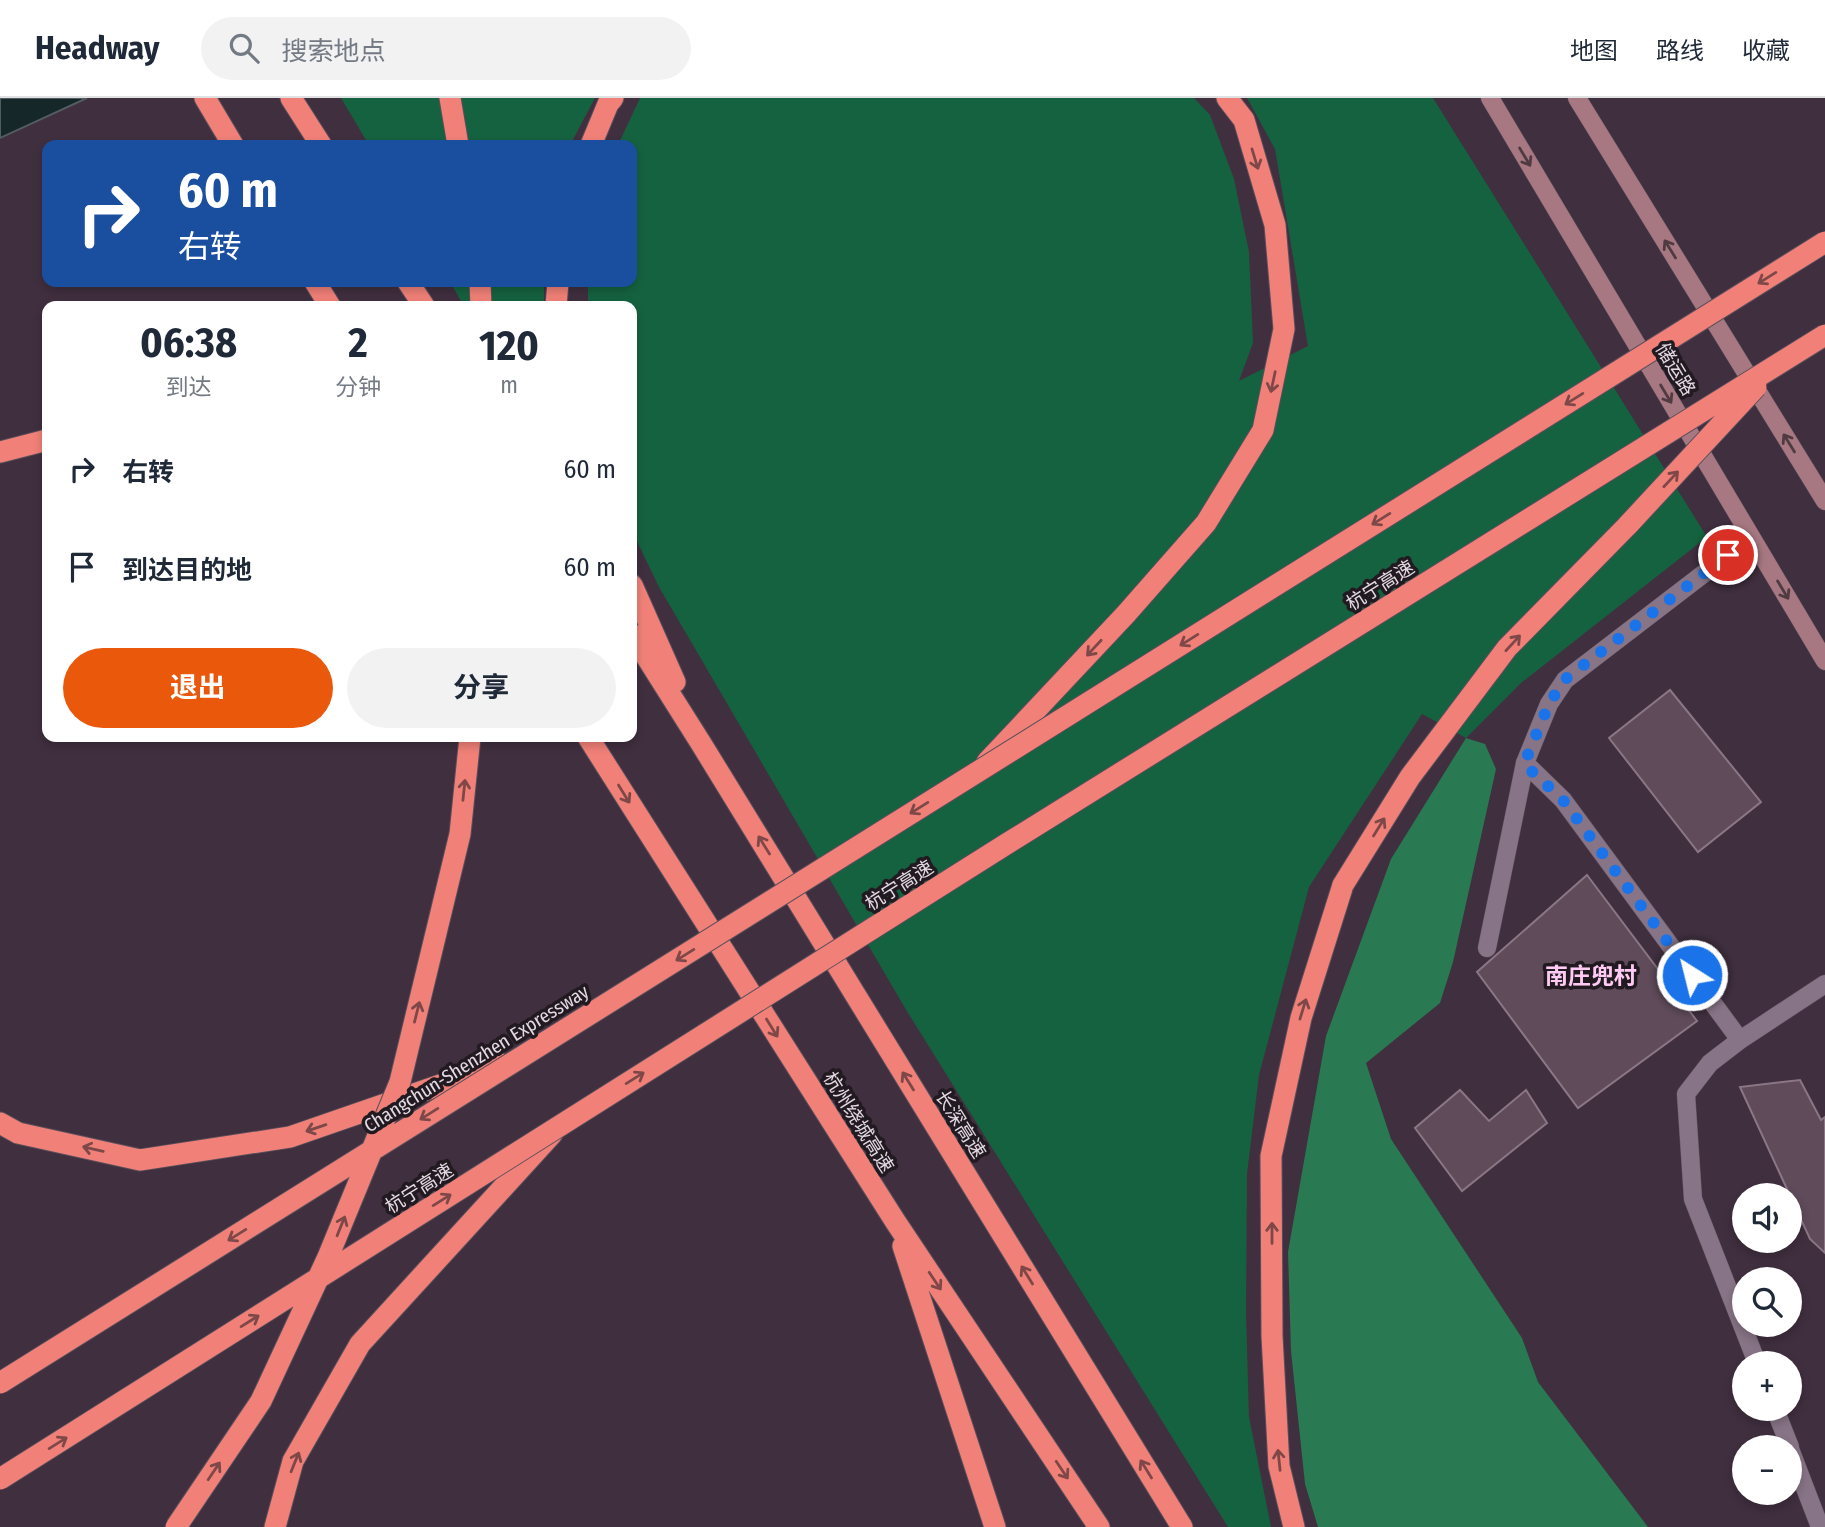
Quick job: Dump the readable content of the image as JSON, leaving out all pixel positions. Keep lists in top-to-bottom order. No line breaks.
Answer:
{"streets":{"highway":["杭宁高速","Changchun-Shenzhen Expressway","杭州绕城高速","长深高速"],"main road":["储运路"]},"districts":["南庄兜村"],"page":{"header":"Headway","search":"搜索地点","nav":["地图","路线","收藏"],"turn":["60 m","右转"],"eta":["06:38","到达","2","分钟","120","m"],"list":[{"name":"右转","value":"60 m"},{"name":"到达目的地","value":"60 m"}],"buttons":["退出","分享"],"map_buttons":["+","−"]}}
